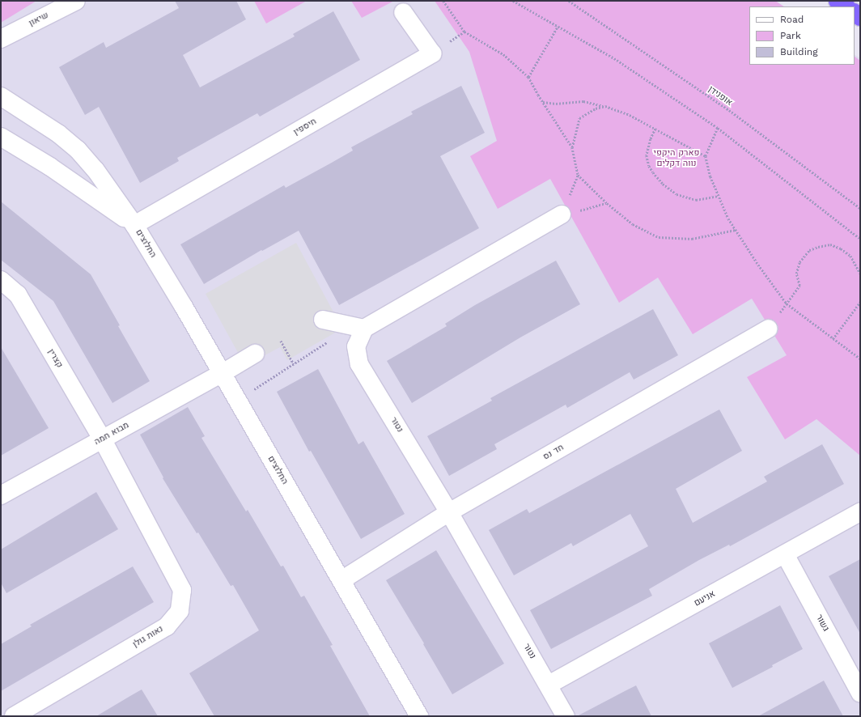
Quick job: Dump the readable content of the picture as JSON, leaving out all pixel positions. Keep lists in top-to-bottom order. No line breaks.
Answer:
{"streets":{"street":["שיאון","חיספין","החלוצים","קצרין","נטור","מבוא חמה","חד נס","אניעם","גשור","נאות גולן"],"path":["אופנידן"]},"crossings":[["חיספין","החלוצים"],["החלוצים","מבוא חמה"],["החלוצים","חד נס"],["קצרין","מבוא חמה"],["קצרין","נאות גולן"],["נטור","חד נס"],["נטור","אניעם"],["מבוא חמה","נאות גולן"],["אניעם","גשור"]],"parks":["פארק היקפי נווה דקלים"],"legend":["Road","Park","Building"]}
